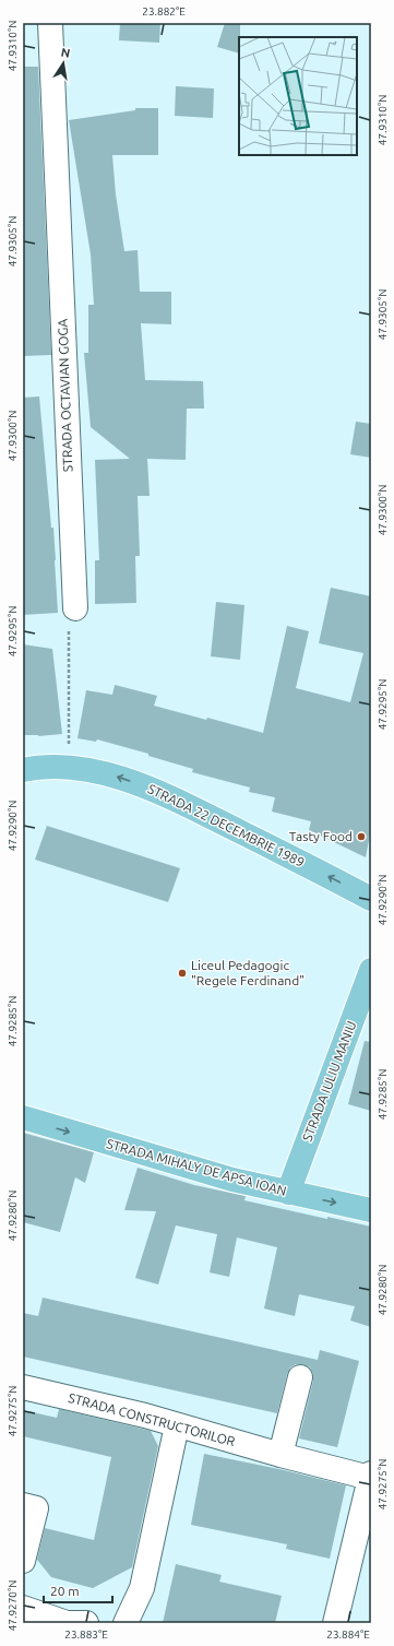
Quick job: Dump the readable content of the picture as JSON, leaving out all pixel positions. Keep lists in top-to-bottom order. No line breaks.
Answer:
{"streets":{"main road":["STRADA 22 DECEMBRIE 1989","STRADA IULIU MANIU","STRADA MIHALY DE APSA IOAN"],"street":["STRADA OCTAVIAN GOGA","STRADA CONSTRUCTORILOR"]},"crossings":[["STRADA IULIU MANIU","STRADA MIHALY DE APSA IOAN"]],"one_way":["STRADA 22 DECEMBRIE 1989","STRADA MIHALY DE APSA IOAN"],"places":["Tasty Food","Liceul Pedagogic \"Regele Ferdinand\""],"scale_bar":"20 m","north":"top","coordinates":["23.882°E","47.9310°N","47.9305°N","47.9300°N","47.9295°N","47.9290°N","47.9285°N","47.9280°N","47.9275°N","47.9270°N","23.883°E","23.884°E"]}
